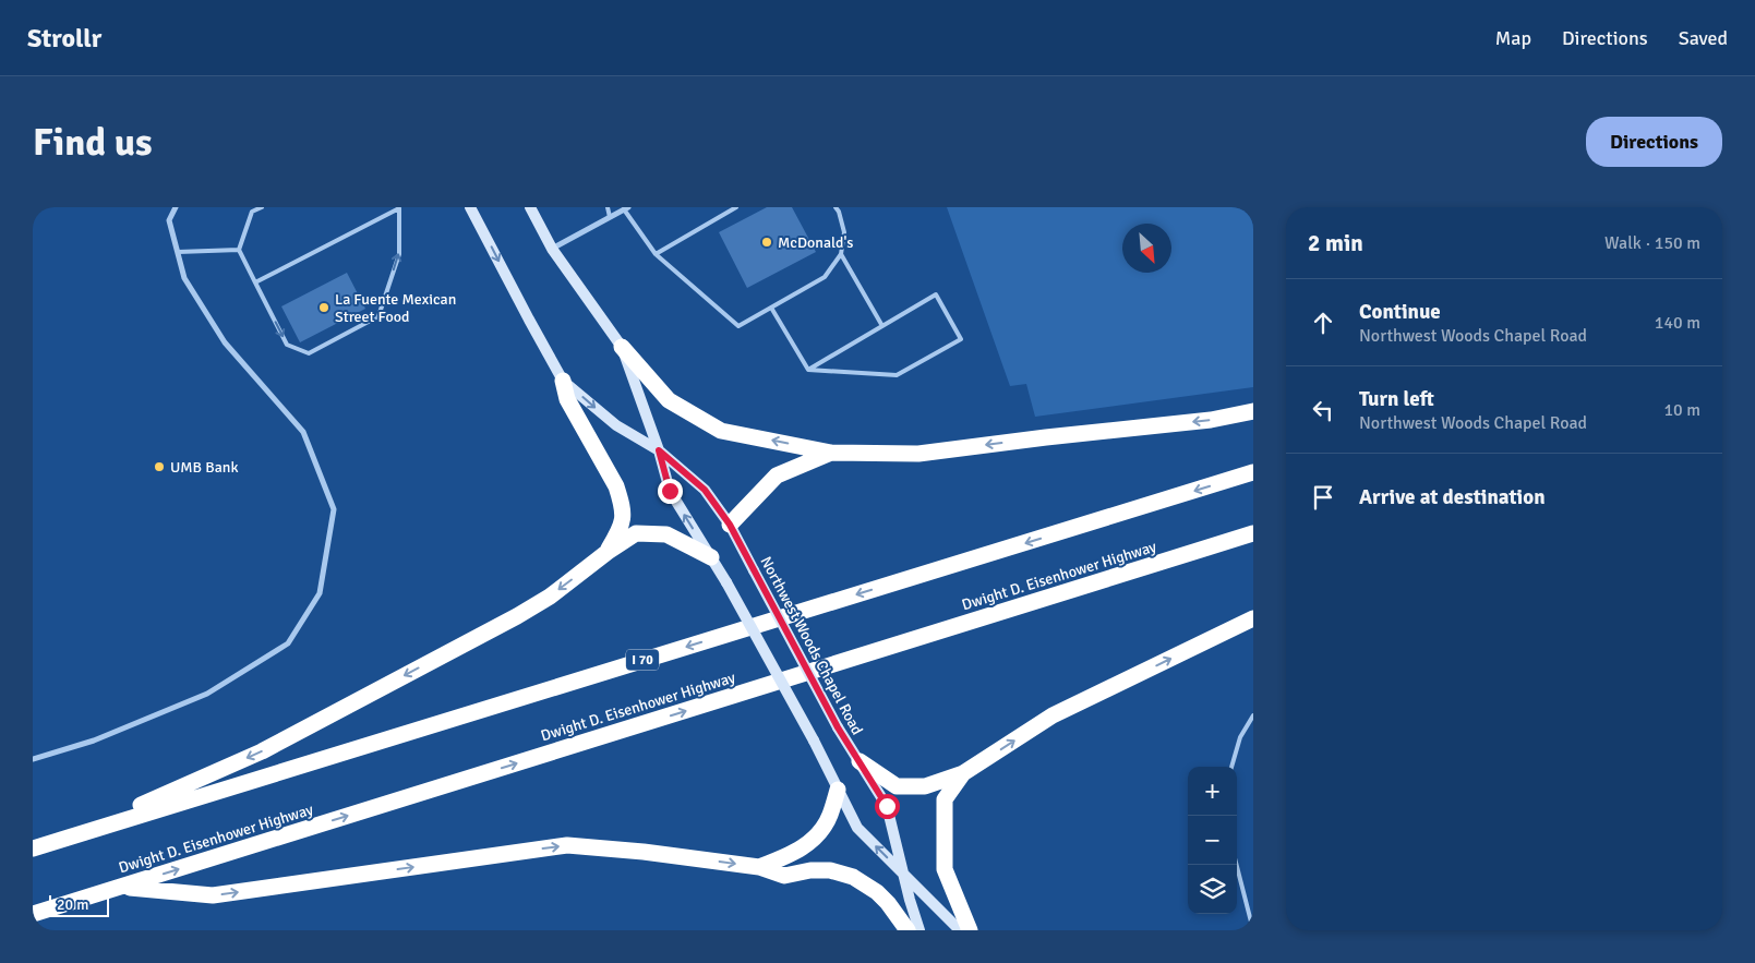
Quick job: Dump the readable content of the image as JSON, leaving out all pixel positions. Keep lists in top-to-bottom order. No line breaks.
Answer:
{"streets":{"highway":["Dwight D. Eisenhower Highway","I 70"],"main road":["Northwest Woods Chapel Road"]},"places":["McDonald's","La Fuente Mexican Street Food","UMB Bank"],"scale_bar":"20 m","north":"bottom right","page":{"header":"Strollr","nav":["Map","Directions","Saved"],"buttons":"Directions","title":"Find us","heading":["2 min","Walk · 150 m"],"list":[["Continue","Northwest Woods Chapel Road","140 m"],["Turn left","Northwest Woods Chapel Road","10 m"],"Arrive at destination"],"map_buttons":["+","−"],"scale":"20 m"}}
